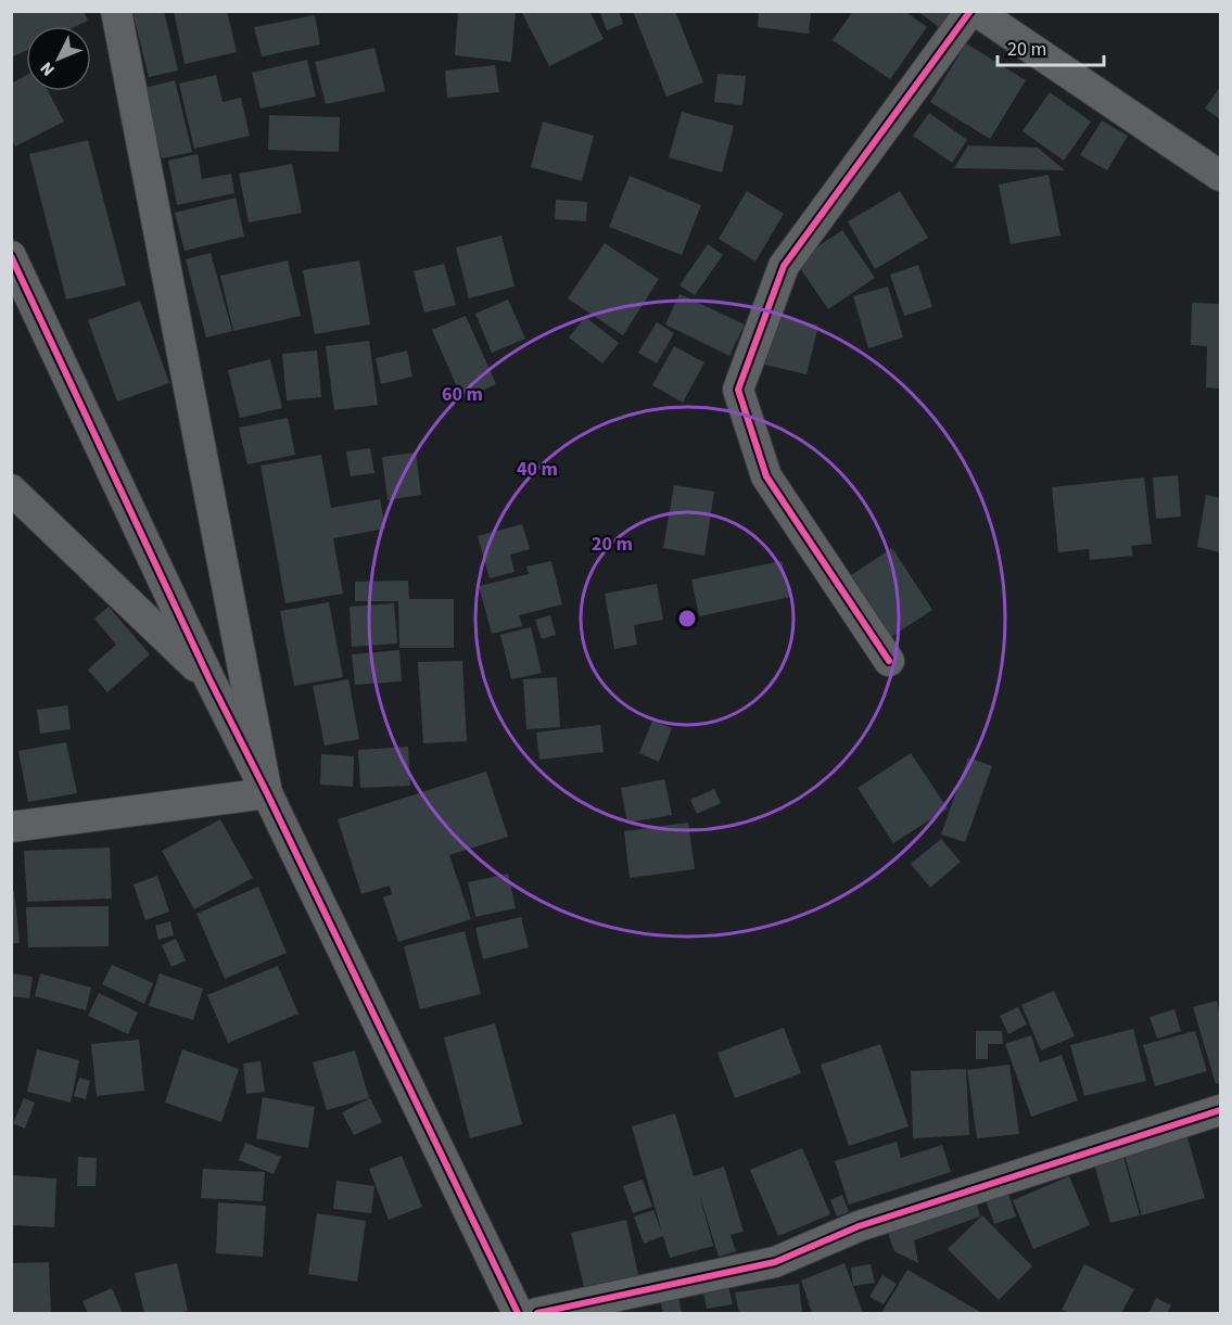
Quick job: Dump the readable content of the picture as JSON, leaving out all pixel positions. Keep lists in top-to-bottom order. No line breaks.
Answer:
{"scale_bar":"20 m","north":"bottom left","rings":["60 m","40 m","20 m"]}
